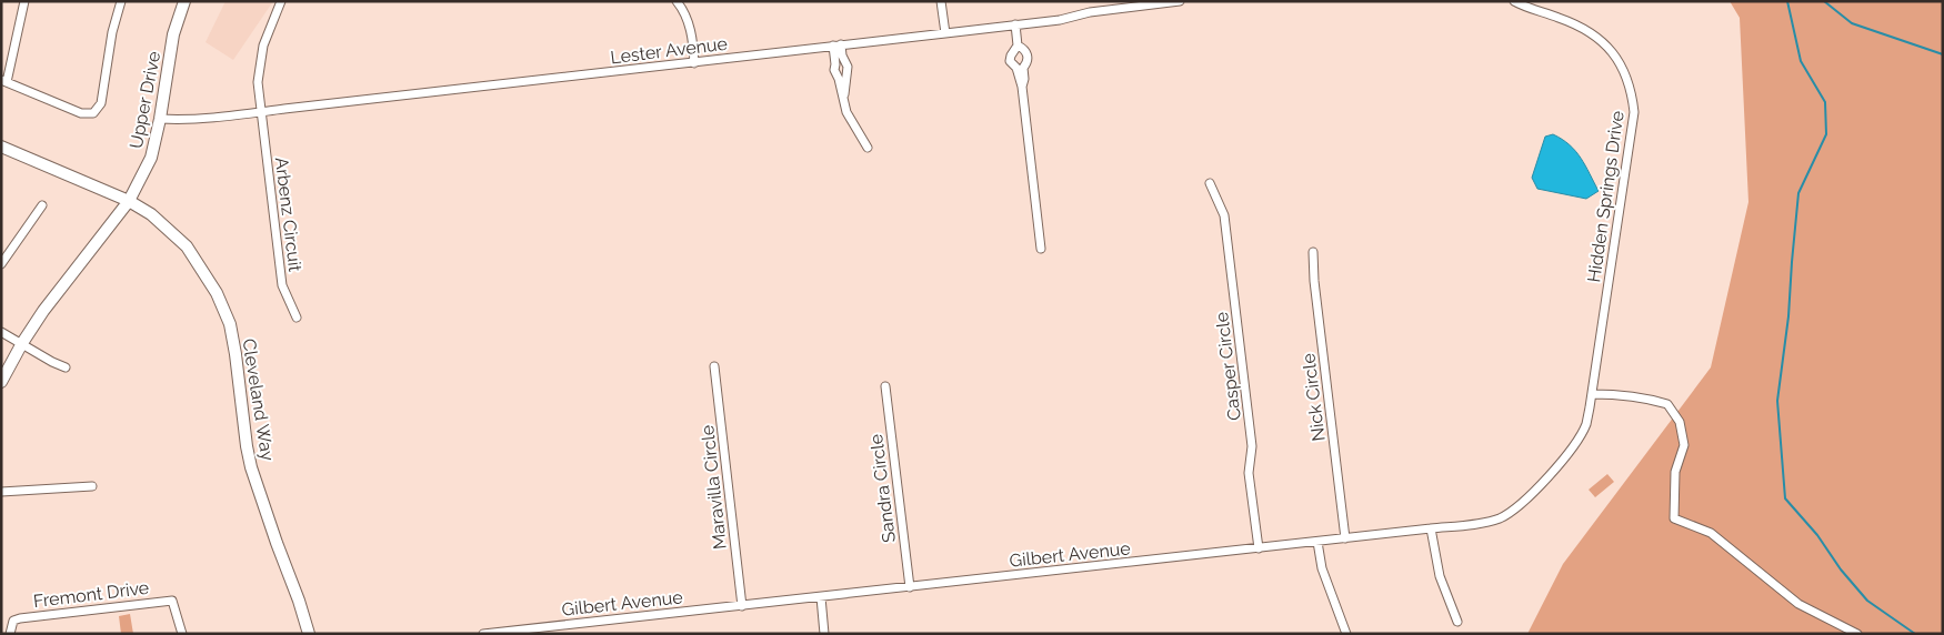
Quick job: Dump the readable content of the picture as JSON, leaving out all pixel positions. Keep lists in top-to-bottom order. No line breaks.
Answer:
{"streets":{"main road":["Upper Drive","Cleveland Way"],"street":["Lester Avenue","Hidden Springs Drive","Arbenz Circuit","Casper Circle","Nick Circle","Maravilla Circle","Sandra Circle","Gilbert Avenue","Fremont Drive"]},"crossings":[["Lester Avenue","Upper Drive"],["Lester Avenue","Arbenz Circuit"],["Upper Drive","Cleveland Way"],["Hidden Springs Drive","Gilbert Avenue"],["Casper Circle","Gilbert Avenue"],["Nick Circle","Gilbert Avenue"],["Maravilla Circle","Gilbert Avenue"],["Sandra Circle","Gilbert Avenue"]]}
